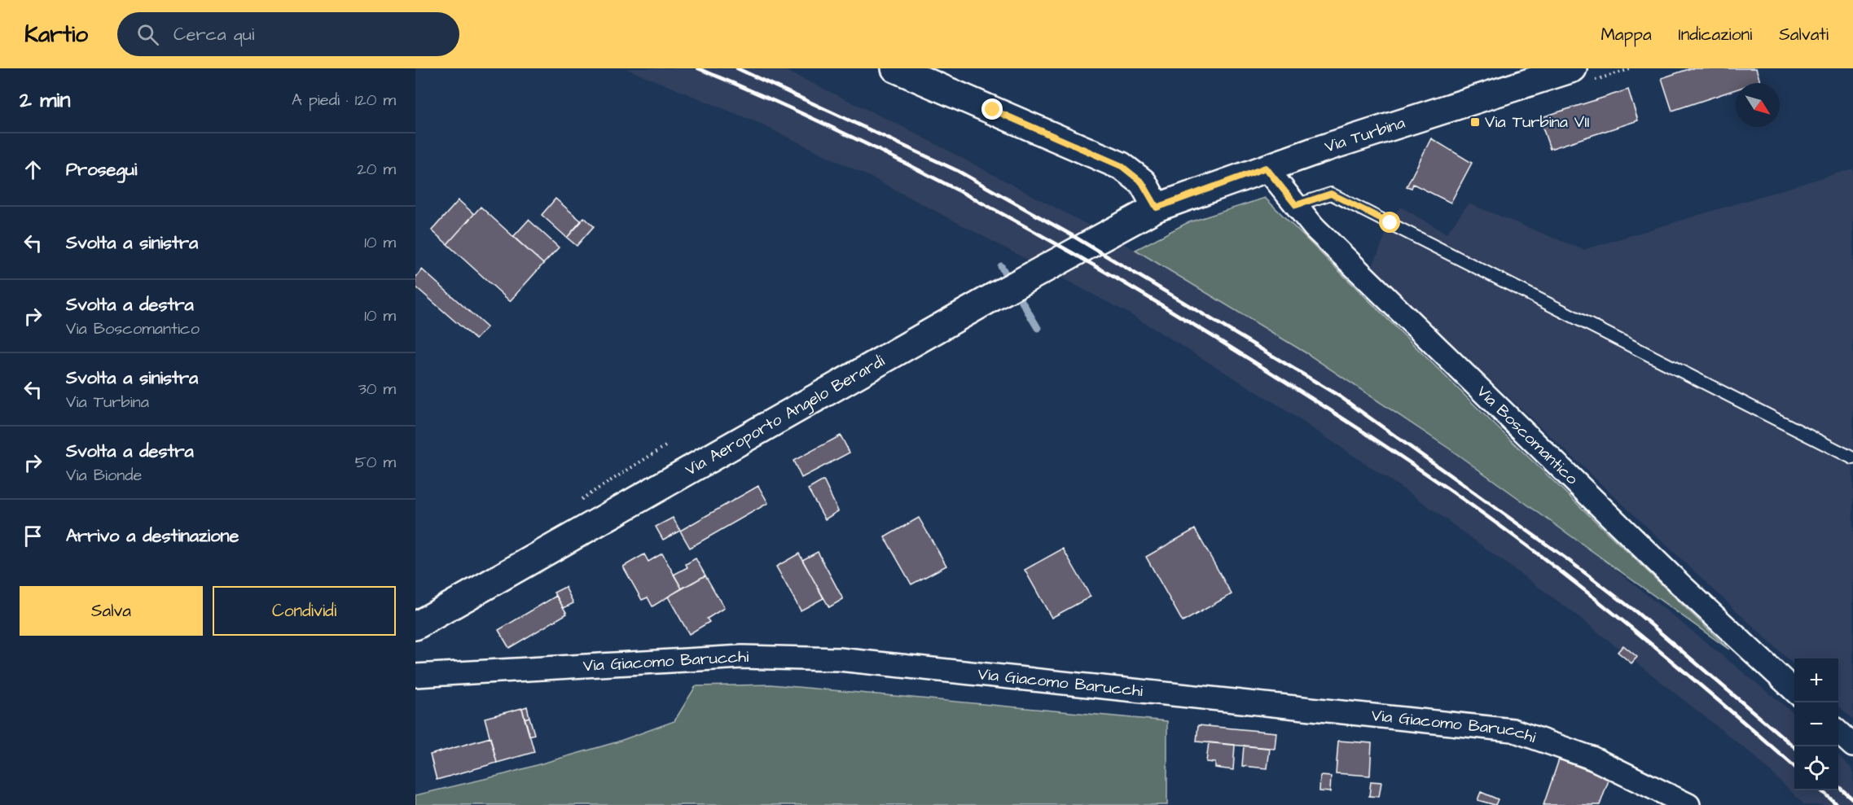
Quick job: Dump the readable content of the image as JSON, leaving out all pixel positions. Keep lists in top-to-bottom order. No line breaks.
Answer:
{"streets":{"street":["Via Turbina","Via Aeroporto Angelo Berardi","Via Boscomantico","Via Giacomo Barucchi"]},"crossings":[["Via Turbina","Via Aeroporto Angelo Berardi"],["Via Turbina","Via Boscomantico"]],"places":{"transit":["Via Turbina VII"]},"north":"bottom right","page":{"header":"Kartio","search":"Cerca qui","nav":["Mappa","Indicazioni","Salvati"],"heading":["2 min","A piedi · 120 m"],"list":[["Prosegui","20 m"],["Svolta a sinistra","10 m"],["Svolta a destra","Via Boscomantico","10 m"],["Svolta a sinistra","Via Turbina","30 m"],["Svolta a destra","Via Bionde","50 m"],"Arrivo a destinazione"],"buttons":["Salva","Condividi"],"map_buttons":["+","−"]}}
